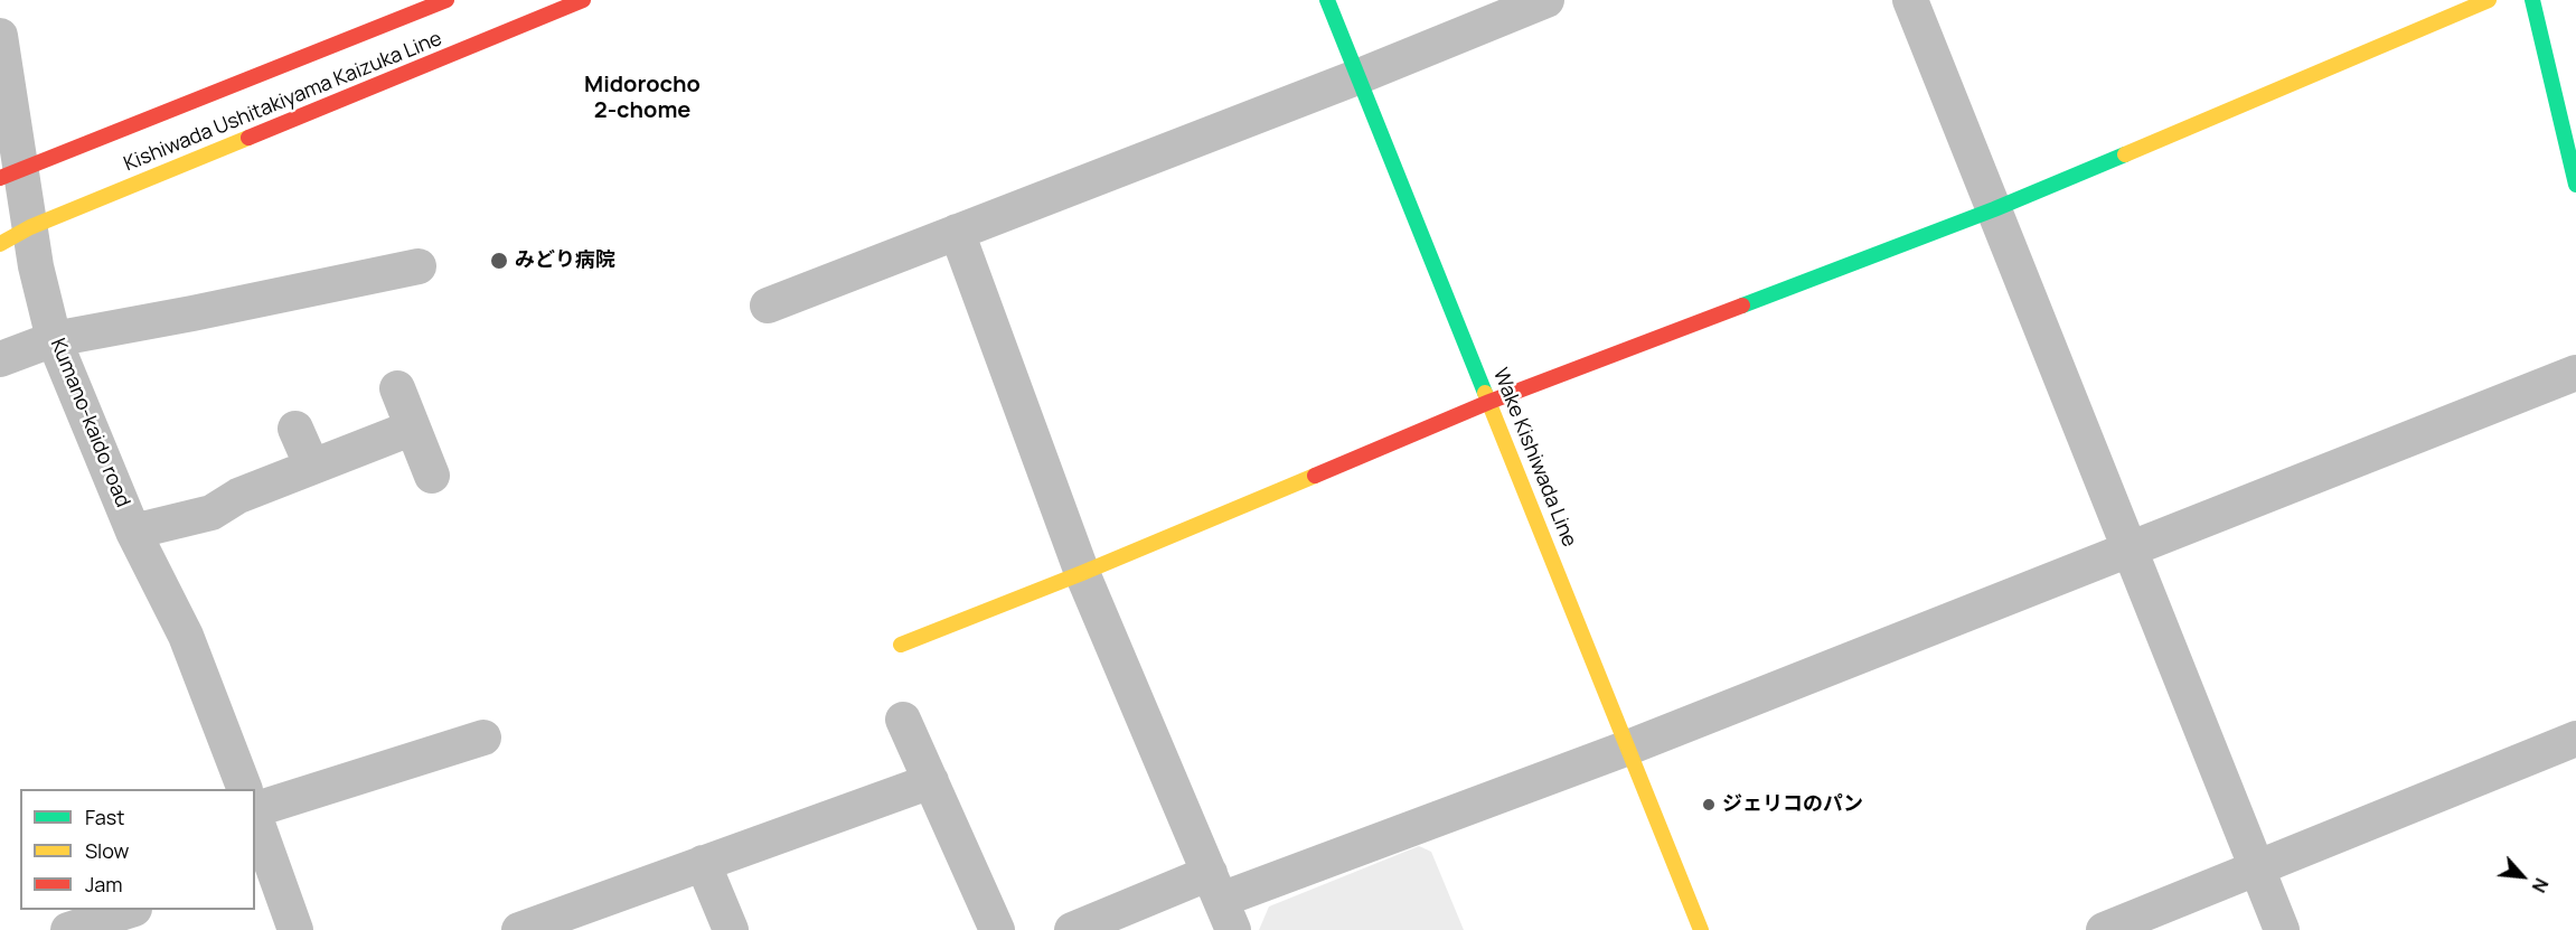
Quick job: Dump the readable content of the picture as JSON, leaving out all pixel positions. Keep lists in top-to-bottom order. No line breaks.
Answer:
{"streets":{"main road":["Kishiwada Ushitakiyama Kaizuka Line","Wake Kishiwada Line"],"street":["Kumano-kaido road"]},"crossings":[["Kishiwada Ushitakiyama Kaizuka Line","Kumano-kaido road"]],"districts":["Midorocho 2-chome"],"places":["みどり病院","ジェリコのパン"],"legend":["Fast","Slow","Jam"],"north":"bottom right"}
